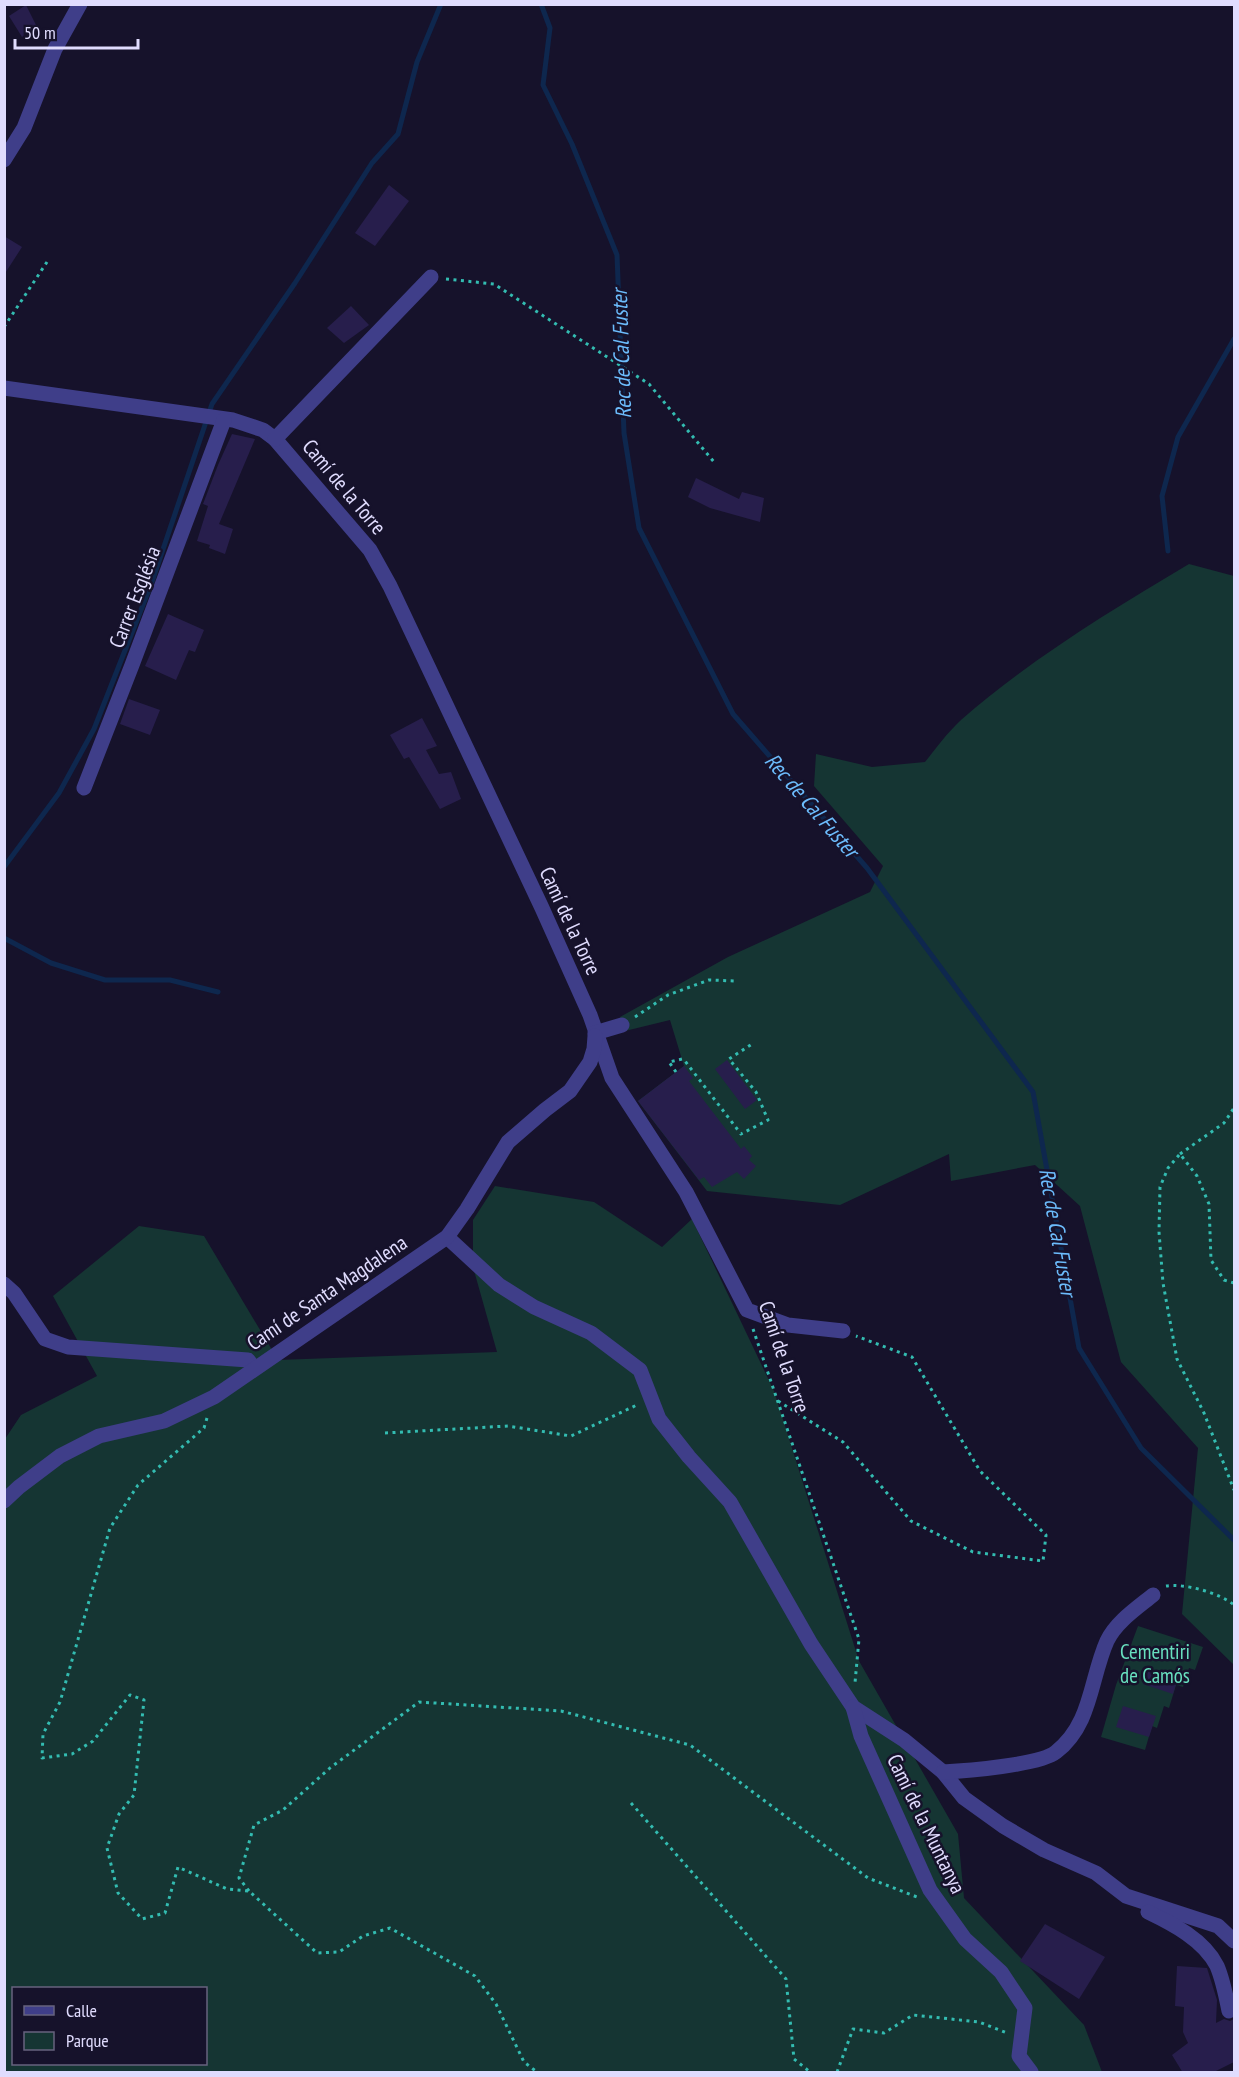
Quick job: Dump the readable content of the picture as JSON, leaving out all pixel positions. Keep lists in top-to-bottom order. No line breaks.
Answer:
{"streets":{"street":["Camí de la Torre","Carrer Església","Camí de Santa Magdalena","Camí de la Muntanya"]},"crossings":[["Camí de la Torre","Carrer Església"],["Camí de la Torre","Camí de Santa Magdalena"],["Camí de la Torre","Camí de la Muntanya"]],"water":["Rec de Cal Fuster"],"parks":["Cementiri de Camós"],"legend":["Calle","Parque"],"scale_bar":"50 m"}
